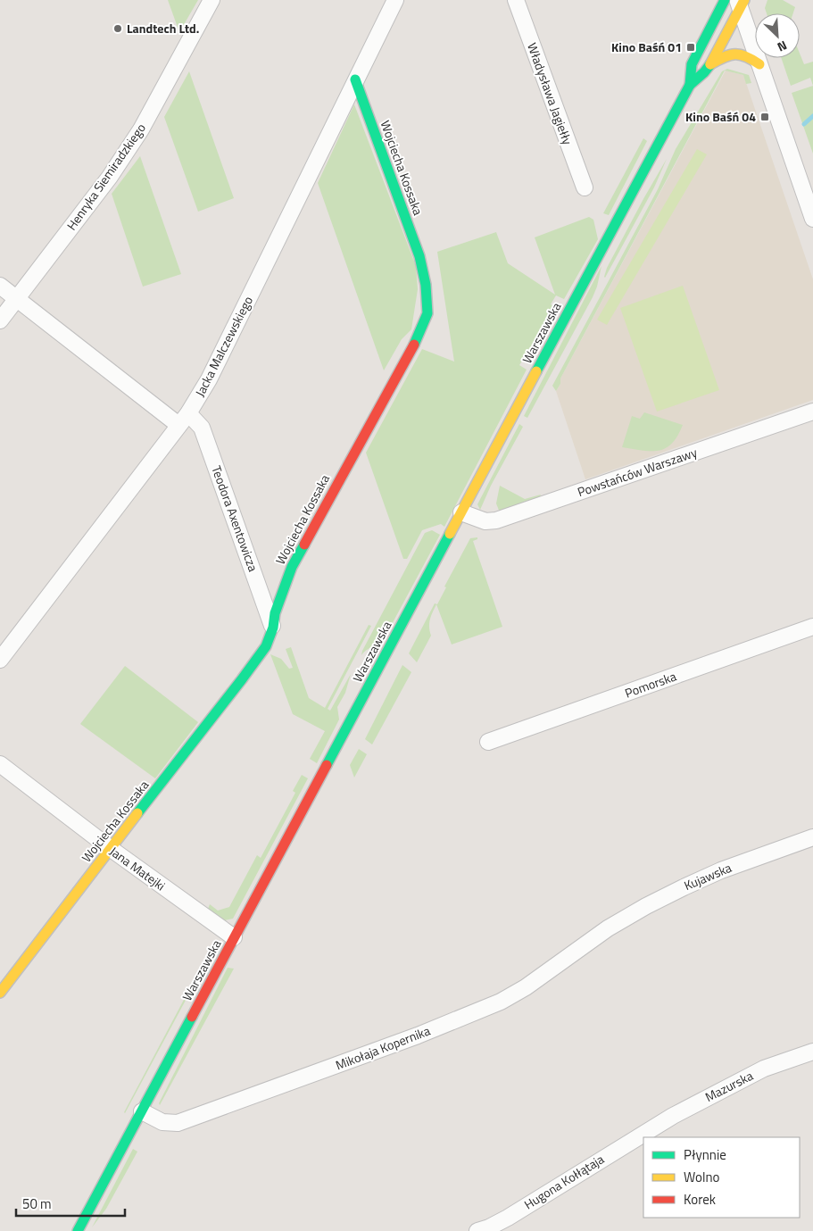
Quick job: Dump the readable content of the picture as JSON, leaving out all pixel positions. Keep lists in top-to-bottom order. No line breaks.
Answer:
{"streets":{"street":["Władysława Jagiełły","Wojciecha Kossaka","Henryka Siemiradzkiego","Warszawska","Jacka Malczewskiego","Powstańców Warszawy","Teodora Axentowicza","Pomorska","Jana Matejki","Kujawska","Mikołaja Kopernika","Mazurska","Hugona Kołłątaja"]},"crossings":[["Wojciecha Kossaka","Jacka Malczewskiego"],["Wojciecha Kossaka","Teodora Axentowicza"],["Wojciecha Kossaka","Jana Matejki"],["Henryka Siemiradzkiego","Teodora Axentowicza"],["Warszawska","Powstańców Warszawy"],["Warszawska","Jana Matejki"],["Warszawska","Mikołaja Kopernika"],["Jacka Malczewskiego","Teodora Axentowicza"],["Kujawska","Mikołaja Kopernika"],["Mazurska","Hugona Kołłątaja"]],"places":{"other":["Landtech Ltd."],"transit":["Kino Baśń 01","Kino Baśń 04"]},"legend":["Płynnie","Wolno","Korek"],"scale_bar":"50 m","north":"bottom right"}
